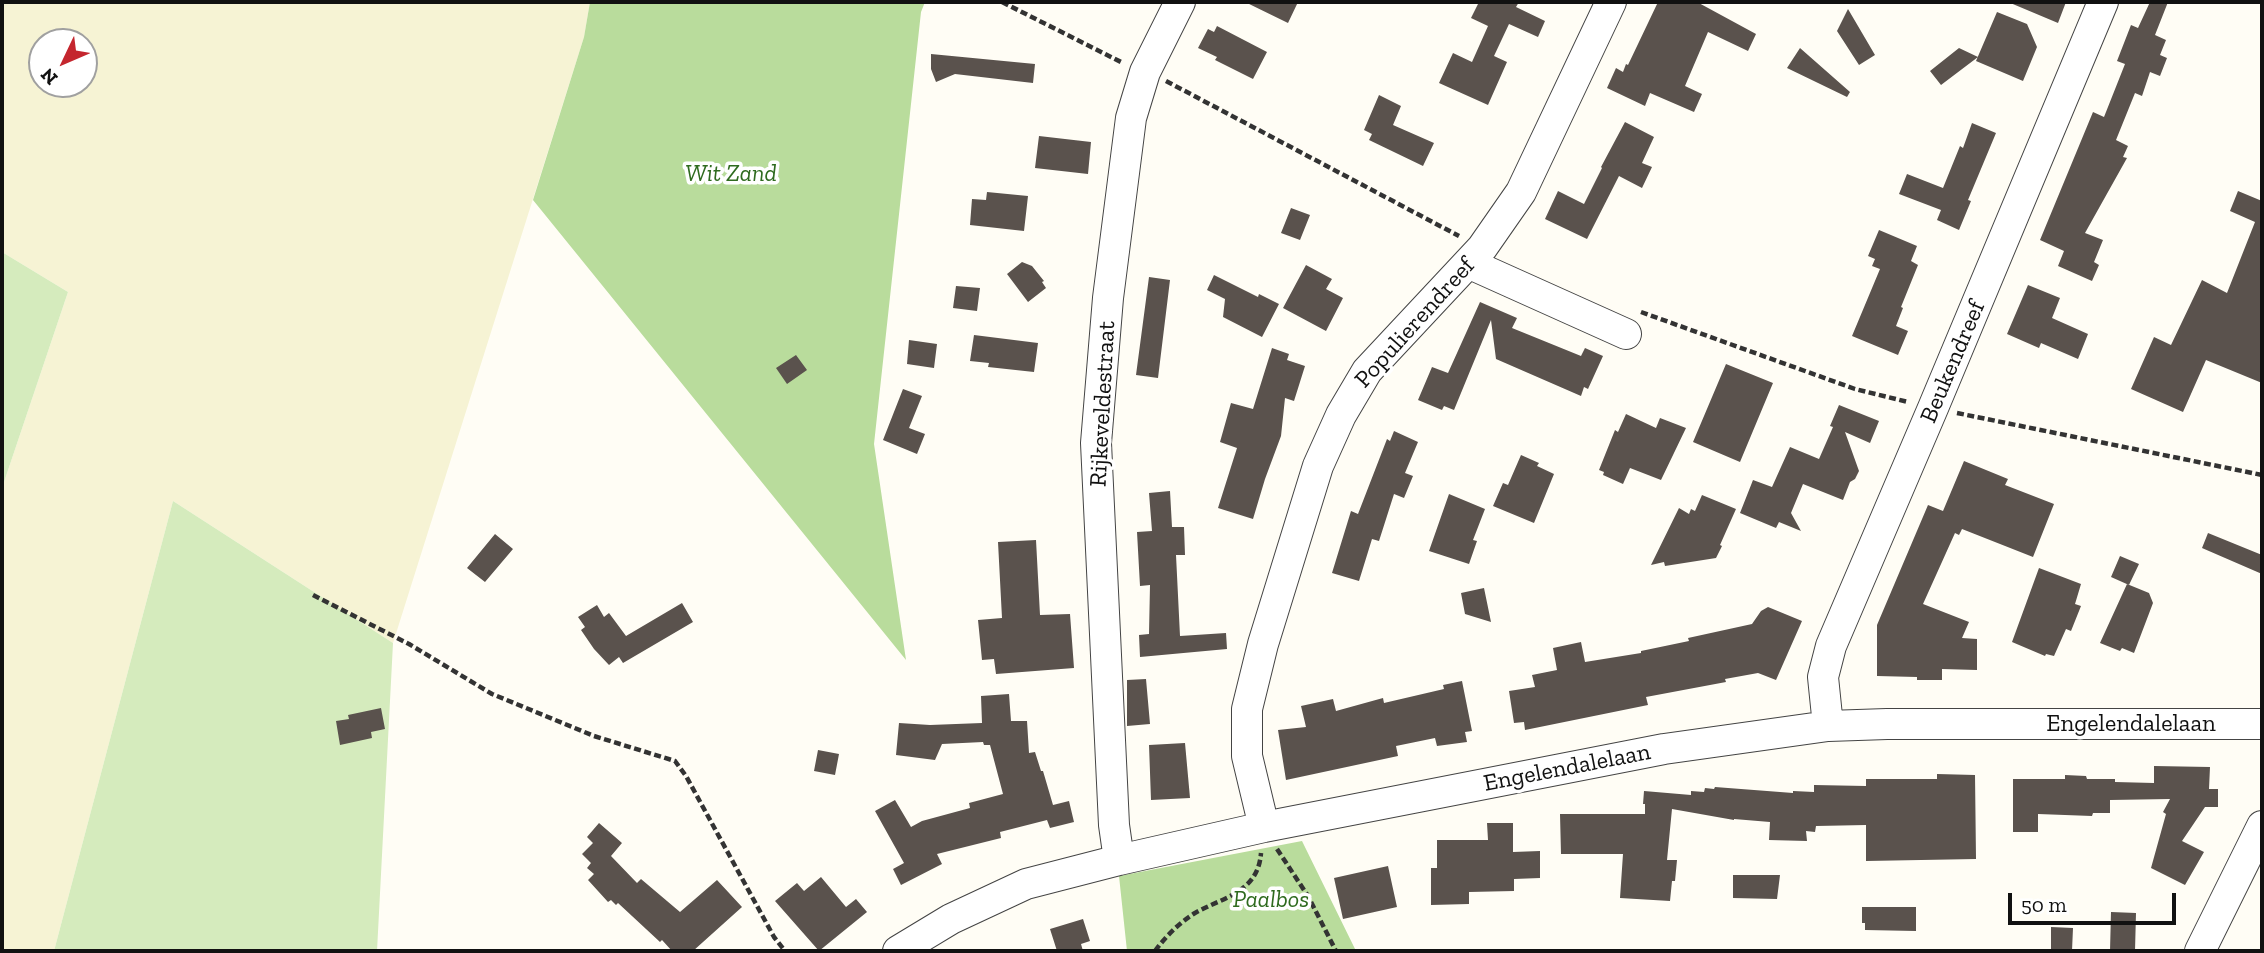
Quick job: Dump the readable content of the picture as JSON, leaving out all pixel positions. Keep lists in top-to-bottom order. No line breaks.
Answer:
{"streets":{"street":["Populierendreef","Beukendreef","Rijkeveldestraat","Engelendalelaan"]},"crossings":[["Populierendreef","Engelendalelaan"],["Beukendreef","Engelendalelaan"],["Rijkeveldestraat","Engelendalelaan"]],"parks":["Wit Zand","Paalbos"],"scale_bar":"50 m","north":"bottom left"}
